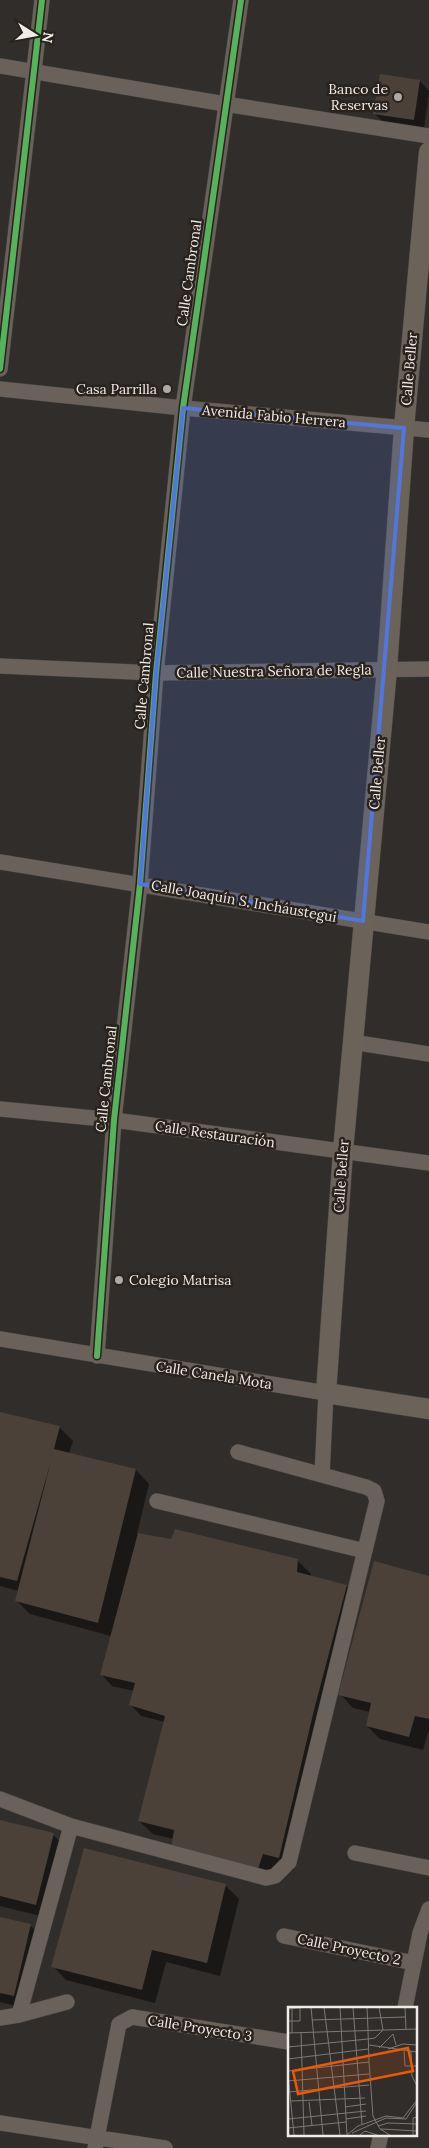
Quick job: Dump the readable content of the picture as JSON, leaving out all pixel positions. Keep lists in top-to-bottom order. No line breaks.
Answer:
{"streets":{"main road":["Calle Beller","Calle Canela Mota"],"street":["Calle Cambronal","Avenida Fabio Herrera","Calle Nuestra Señora de Regla","Calle Joaquín S. Incháustegui","Calle Restauración","Calle Proyecto 2","Calle Proyecto 3"]},"crossings":[["Calle Cambronal","Avenida Fabio Herrera"],["Calle Cambronal","Calle Nuestra Señora de Regla"],["Calle Cambronal","Calle Joaquín S. Incháustegui"],["Calle Cambronal","Calle Restauración"],["Calle Cambronal","Calle Canela Mota"],["Calle Beller","Avenida Fabio Herrera"],["Calle Beller","Calle Nuestra Señora de Regla"],["Calle Beller","Calle Joaquín S. Incháustegui"],["Calle Beller","Calle Restauración"],["Calle Beller","Calle Canela Mota"]],"places":["Banco de Reservas","Casa Parrilla","Colegio Matrisa"],"north":"right"}
